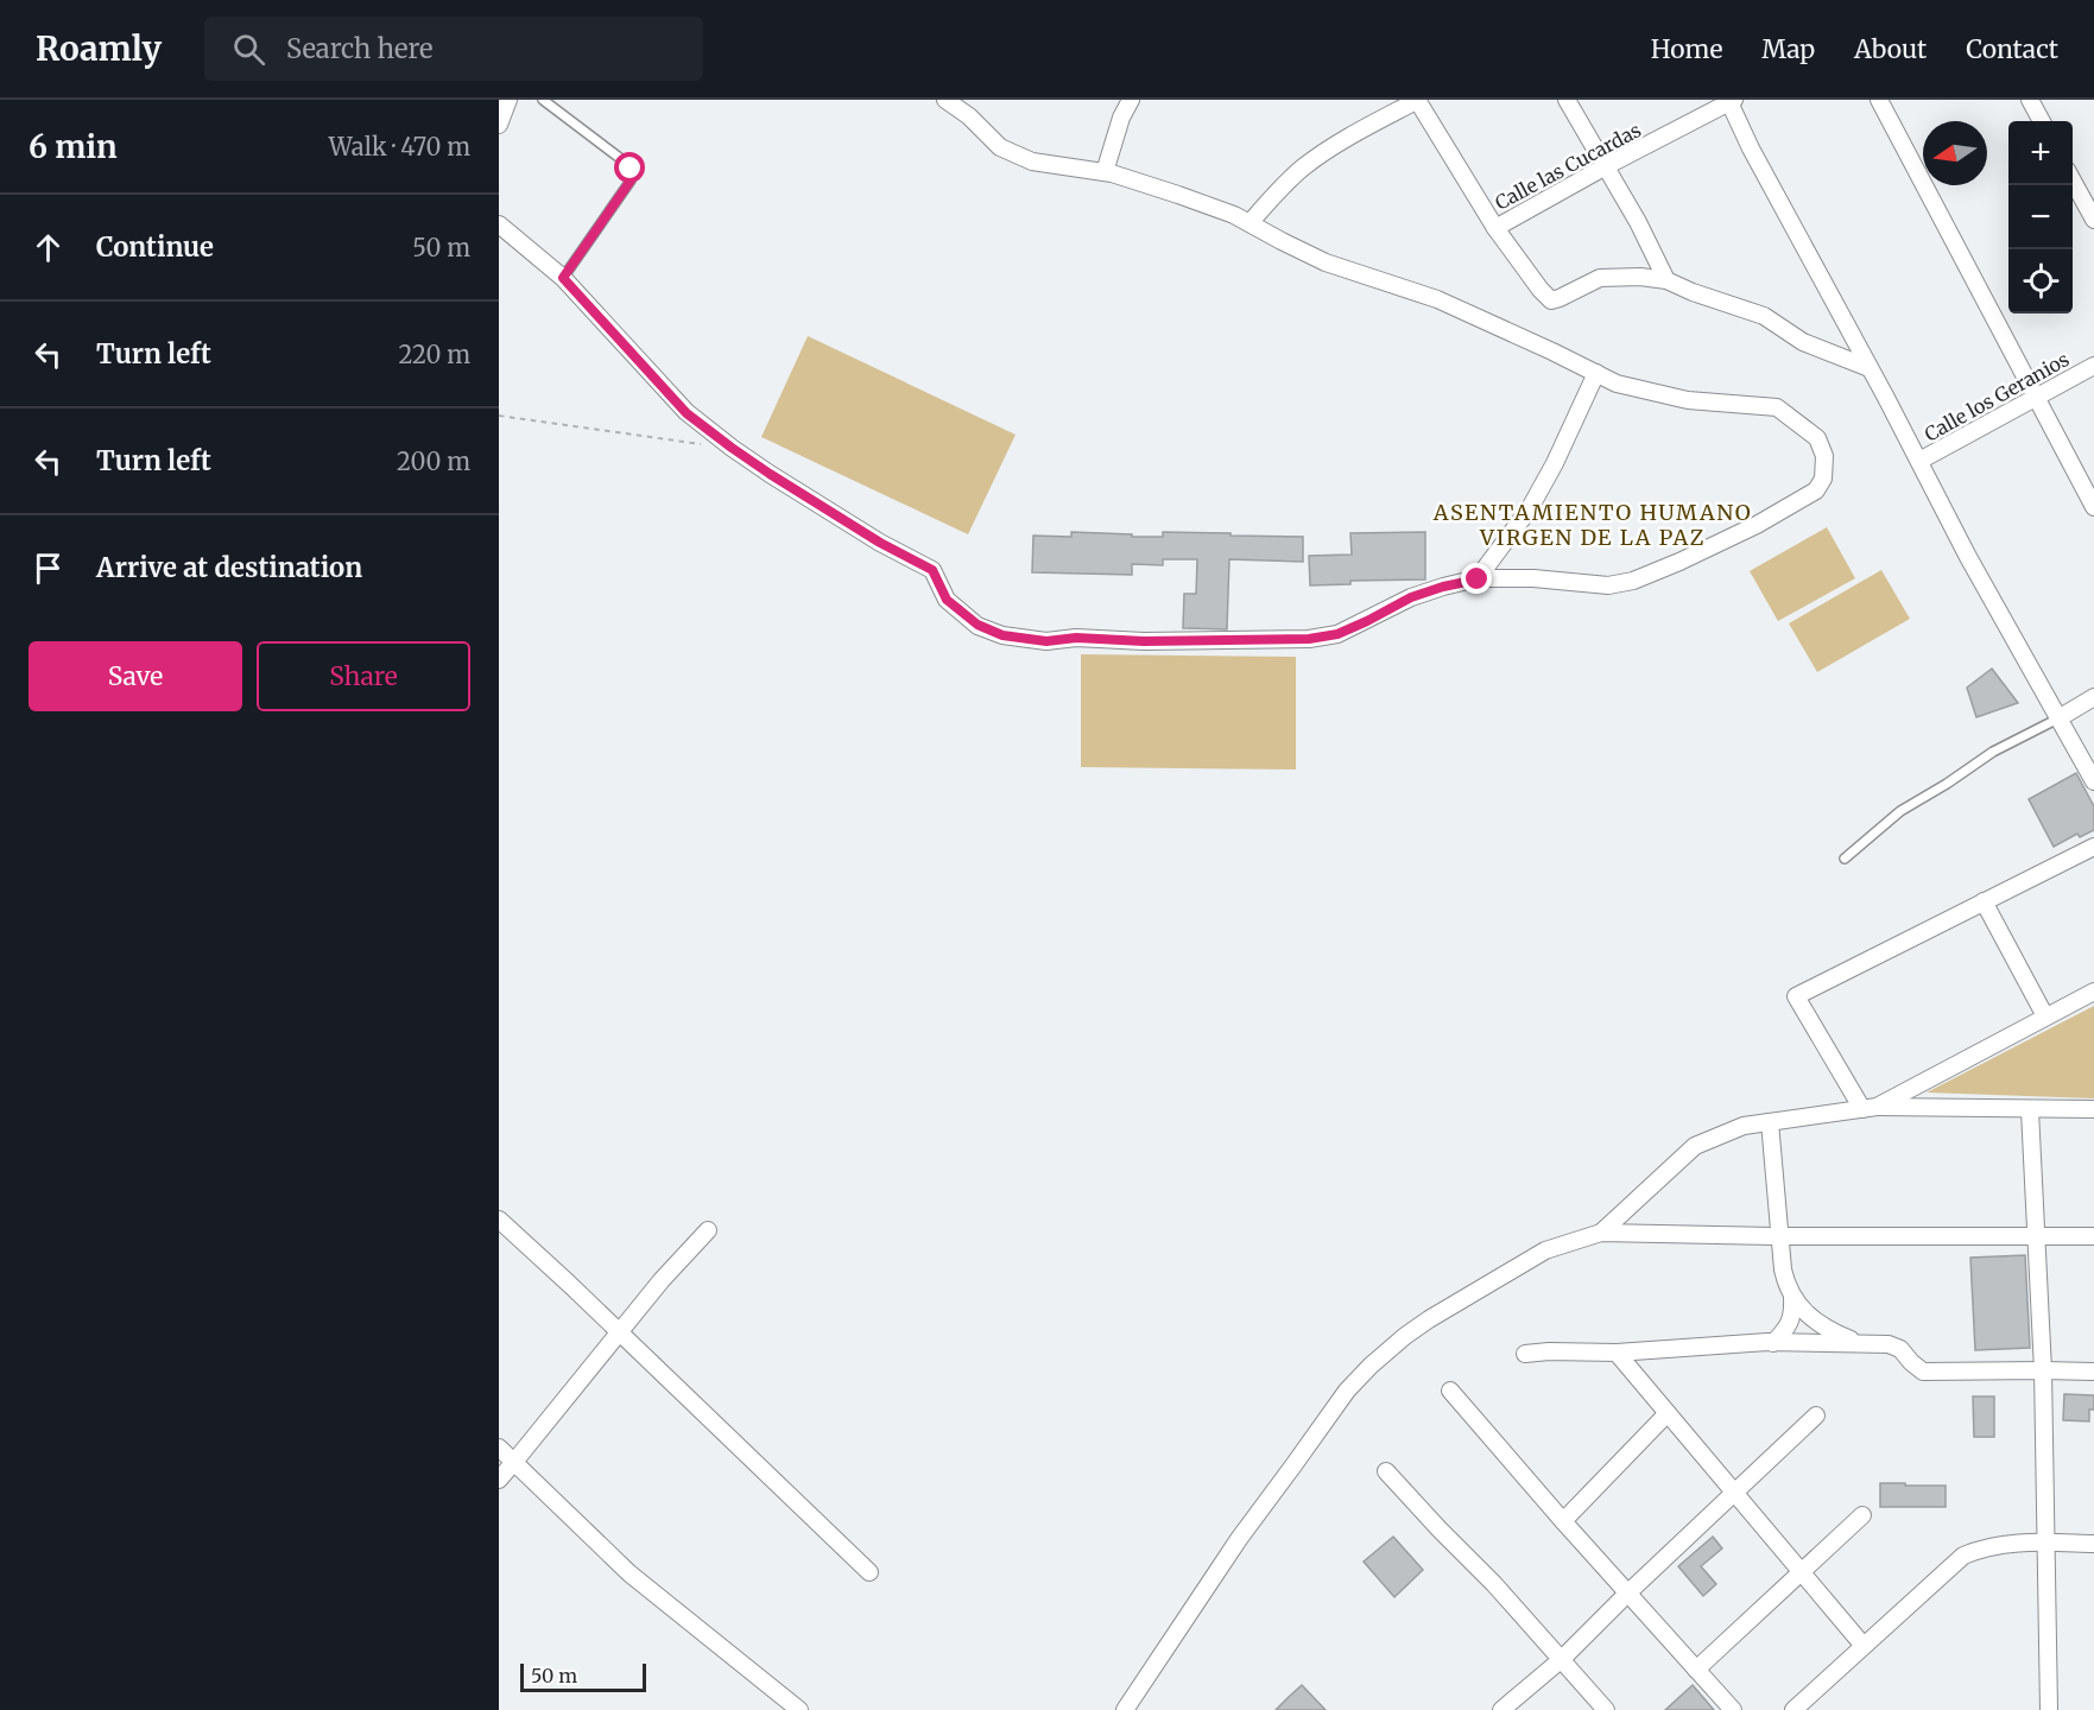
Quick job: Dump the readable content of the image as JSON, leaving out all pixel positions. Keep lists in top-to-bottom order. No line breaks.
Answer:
{"streets":{"street":["Calle las Cucardas","Calle los Geranios"]},"districts":["ASENTAMIENTO HUMANO VIRGEN DE LA PAZ"],"scale_bar":"50 m","north":"left","page":{"header":"Roamly","search":"Search here","nav":["Home","Map","About","Contact"],"heading":["6 min","Walk · 470 m"],"map_buttons":["+","−"],"list":[["Continue","50 m"],["Turn left","220 m"],["Turn left","200 m"],"Arrive at destination"],"buttons":["Save","Share"],"scale":"50 m"}}
